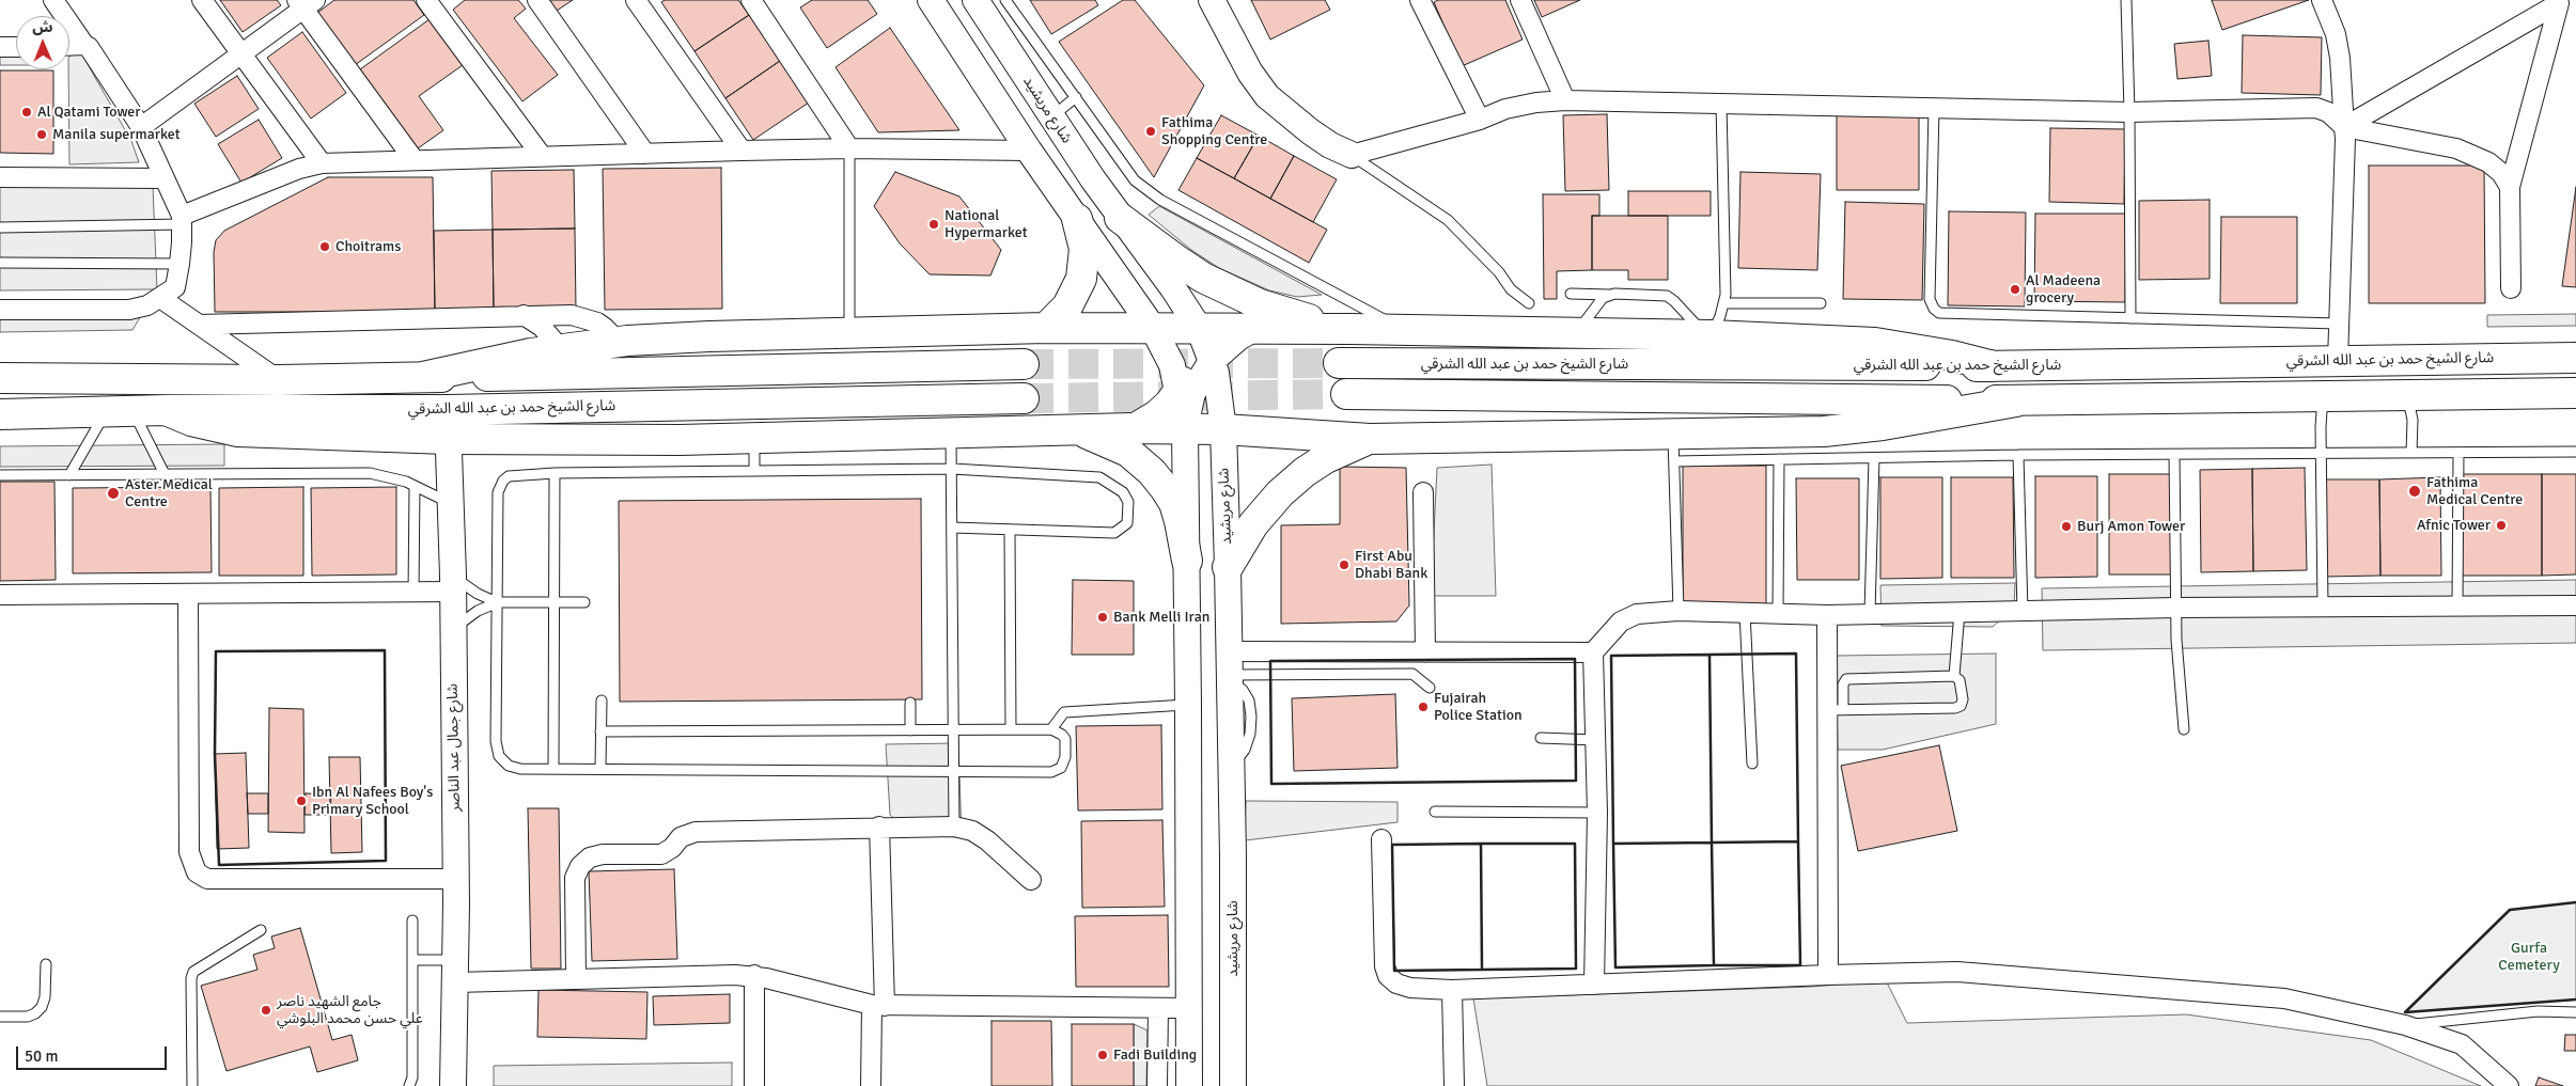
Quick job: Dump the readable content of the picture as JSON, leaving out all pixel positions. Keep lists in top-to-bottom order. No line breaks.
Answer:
{"streets":{"highway":["شارع الشيخ حمد بن عبد الله الشرقي"],"main road":["شارع مريشيد","شارع جمال عبد الناصر"]},"crossings":[["شارع الشيخ حمد بن عبد الله الشرقي","شارع جمال عبد الناصر"]],"parks":["Gurfa Cemetery"],"places":["Al Qatami Tower","Fathima Shopping Centre","Manila supermarket","National Hypermarket","Choitrams","Al Madeena grocery","Fathima Medical Centre","Aster Medical Centre","Afnic Tower","Burj Amon Tower","First Abu Dhabi Bank","Bank Melli Iran","Fujairah Police Station","Ibn Al Nafees Boy's Primary School","جامع الشهيد ناصر علي حسن محمد البلوشي","Fadi Building"],"scale_bar":"50 m","north":"top"}
